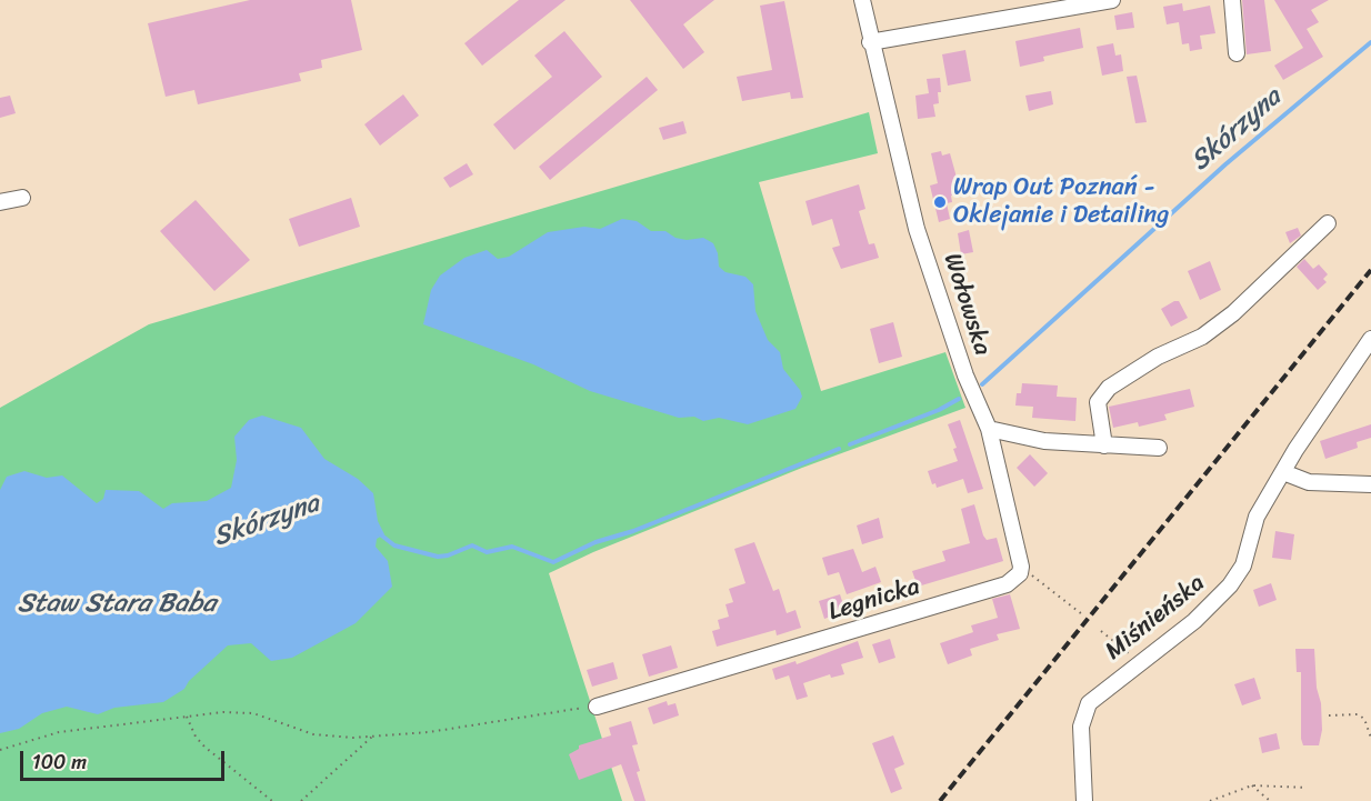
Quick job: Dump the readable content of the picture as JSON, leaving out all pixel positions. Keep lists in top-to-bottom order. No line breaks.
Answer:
{"streets":{"street":["Wołowska","Legnicka","Miśnieńska"]},"water":["Skórzyna","Staw Stara Baba"],"places":["Wrap Out Poznań - Oklejanie i Detailing"],"scale_bar":"100 m"}
